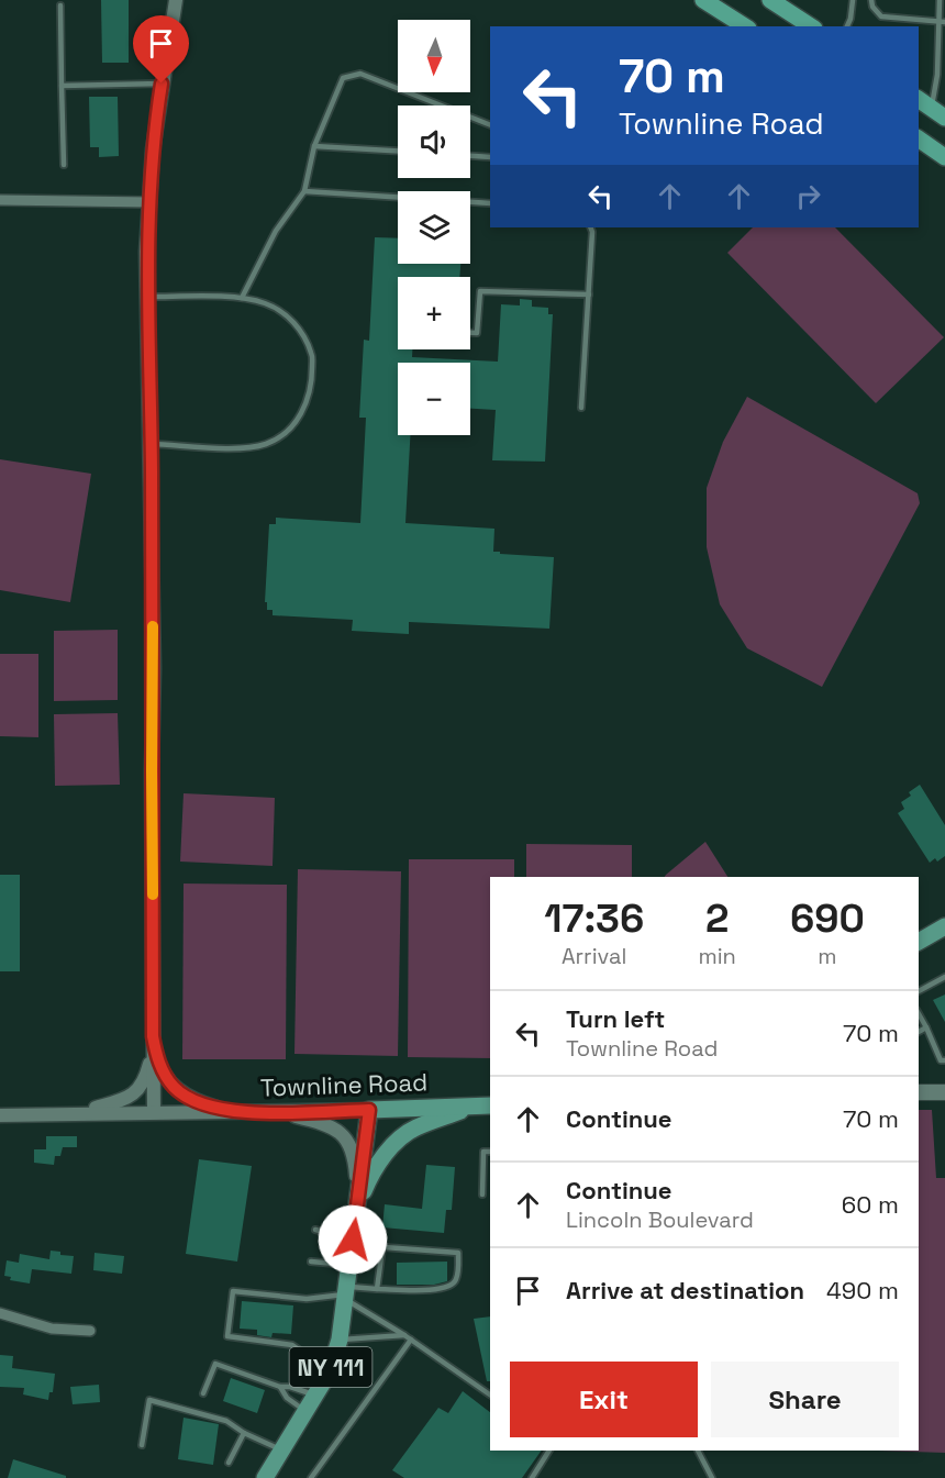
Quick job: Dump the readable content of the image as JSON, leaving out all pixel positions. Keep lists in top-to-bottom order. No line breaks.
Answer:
{"streets":{"main road":["Townline Road","NY 111"]},"crossings":[["Townline Road","NY 111"]],"north":"bottom","page":{"map_buttons":["+","−"],"turn":["70 m","Townline Road"],"eta":["17:36","Arrival","2","min","690","m"],"list":[{"name":"Turn left","note":"Townline Road","value":"70 m"},{"name":"Continue","value":"70 m"},{"name":"Continue","note":"Lincoln Boulevard","value":"60 m"},{"name":"Arrive at destination","value":"490 m"}],"buttons":["Exit","Share"]}}
